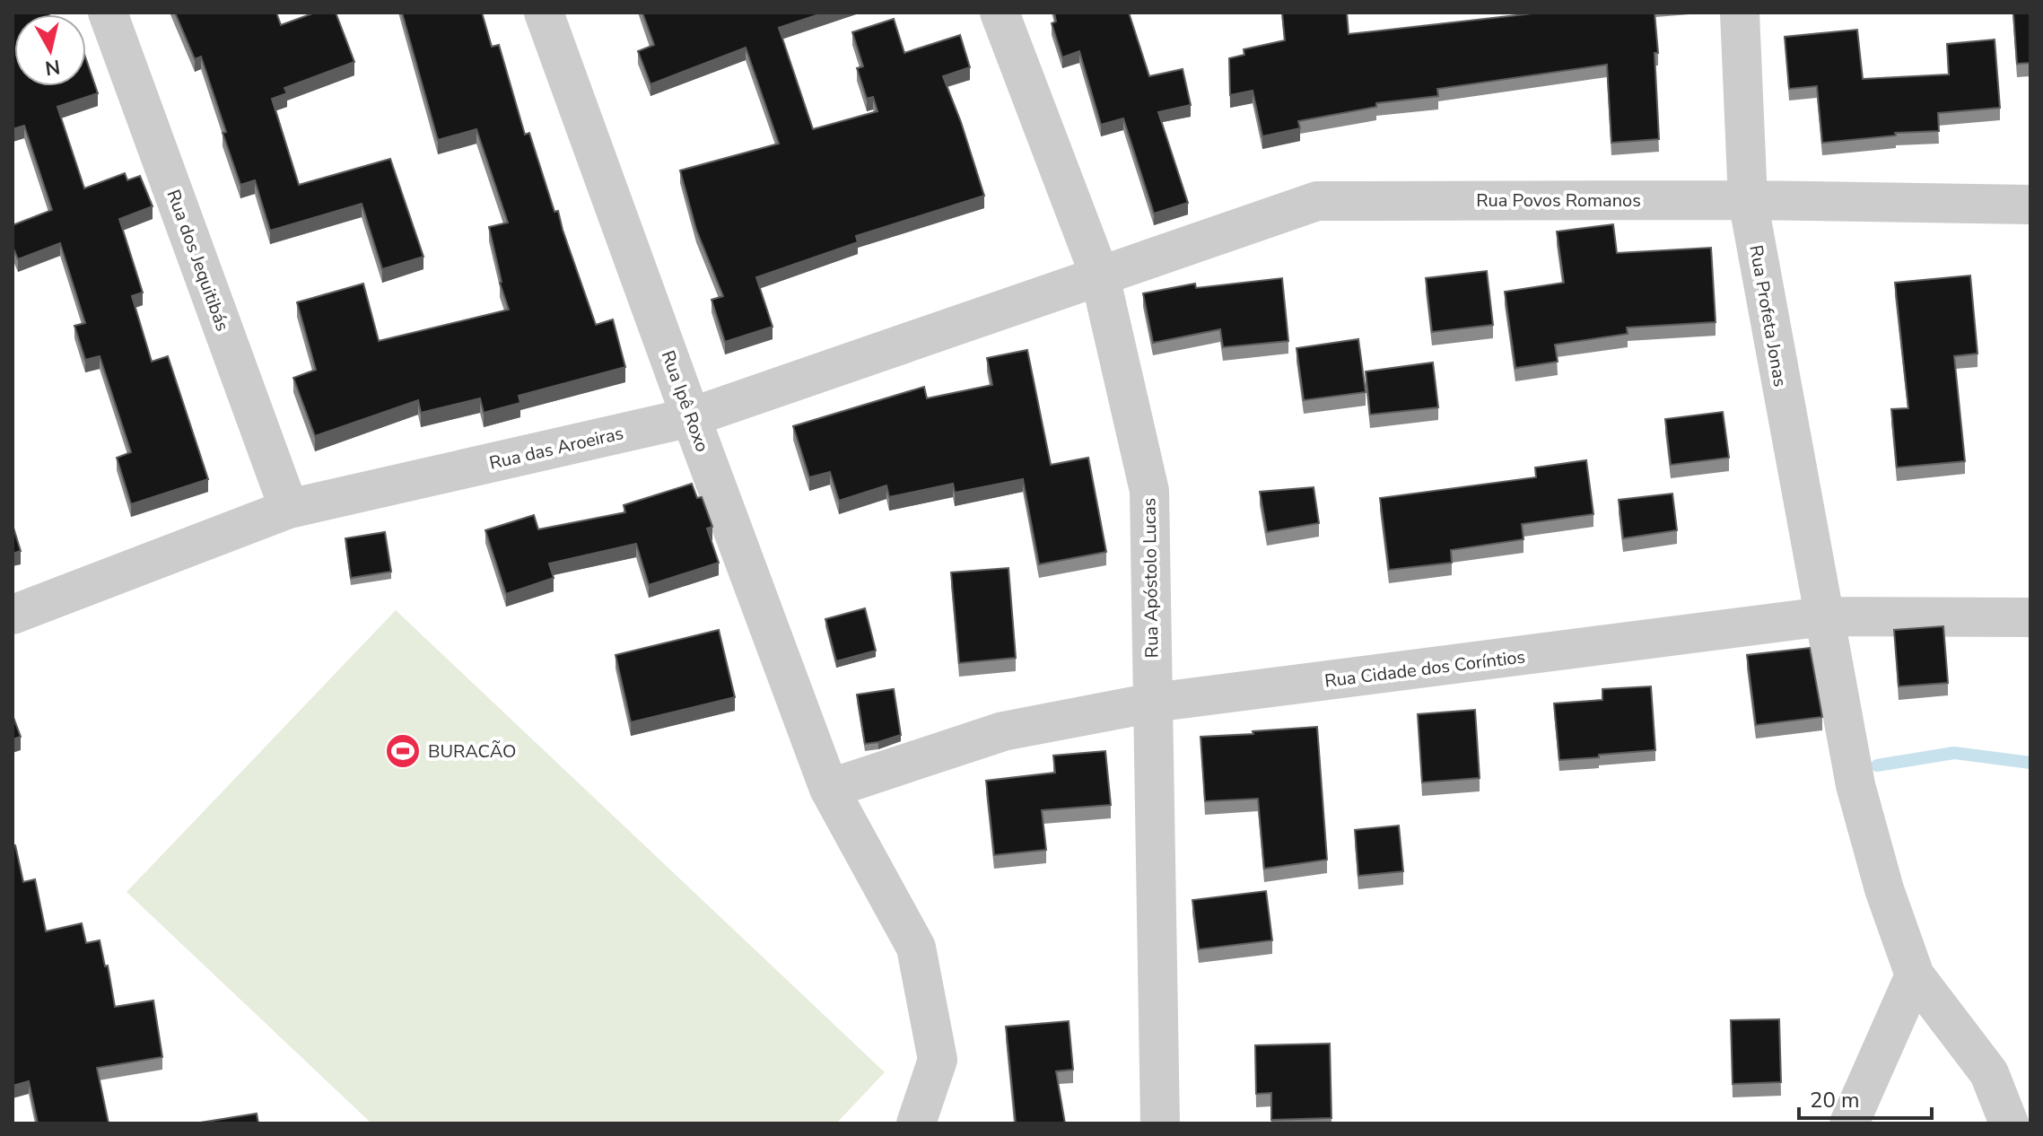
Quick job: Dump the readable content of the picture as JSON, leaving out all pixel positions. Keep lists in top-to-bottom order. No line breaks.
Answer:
{"streets":{"street":["Rua Povos Romanos","Rua dos Jequitibás","Rua Profeta Jonas","Rua Ipê Roxo","Rua das Aroeiras","Rua Apóstolo Lucas","Rua Cidade dos Coríntios"]},"crossings":[["Rua Povos Romanos","Rua Profeta Jonas"],["Rua Povos Romanos","Rua das Aroeiras"],["Rua Povos Romanos","Rua Apóstolo Lucas"],["Rua dos Jequitibás","Rua das Aroeiras"],["Rua Profeta Jonas","Rua Cidade dos Coríntios"],["Rua Ipê Roxo","Rua das Aroeiras"],["Rua Ipê Roxo","Rua Cidade dos Coríntios"],["Rua das Aroeiras","Rua Apóstolo Lucas"],["Rua Apóstolo Lucas","Rua Cidade dos Coríntios"]],"places":{"sports":["BURACÃO"]},"scale_bar":"20 m","north":"bottom"}
